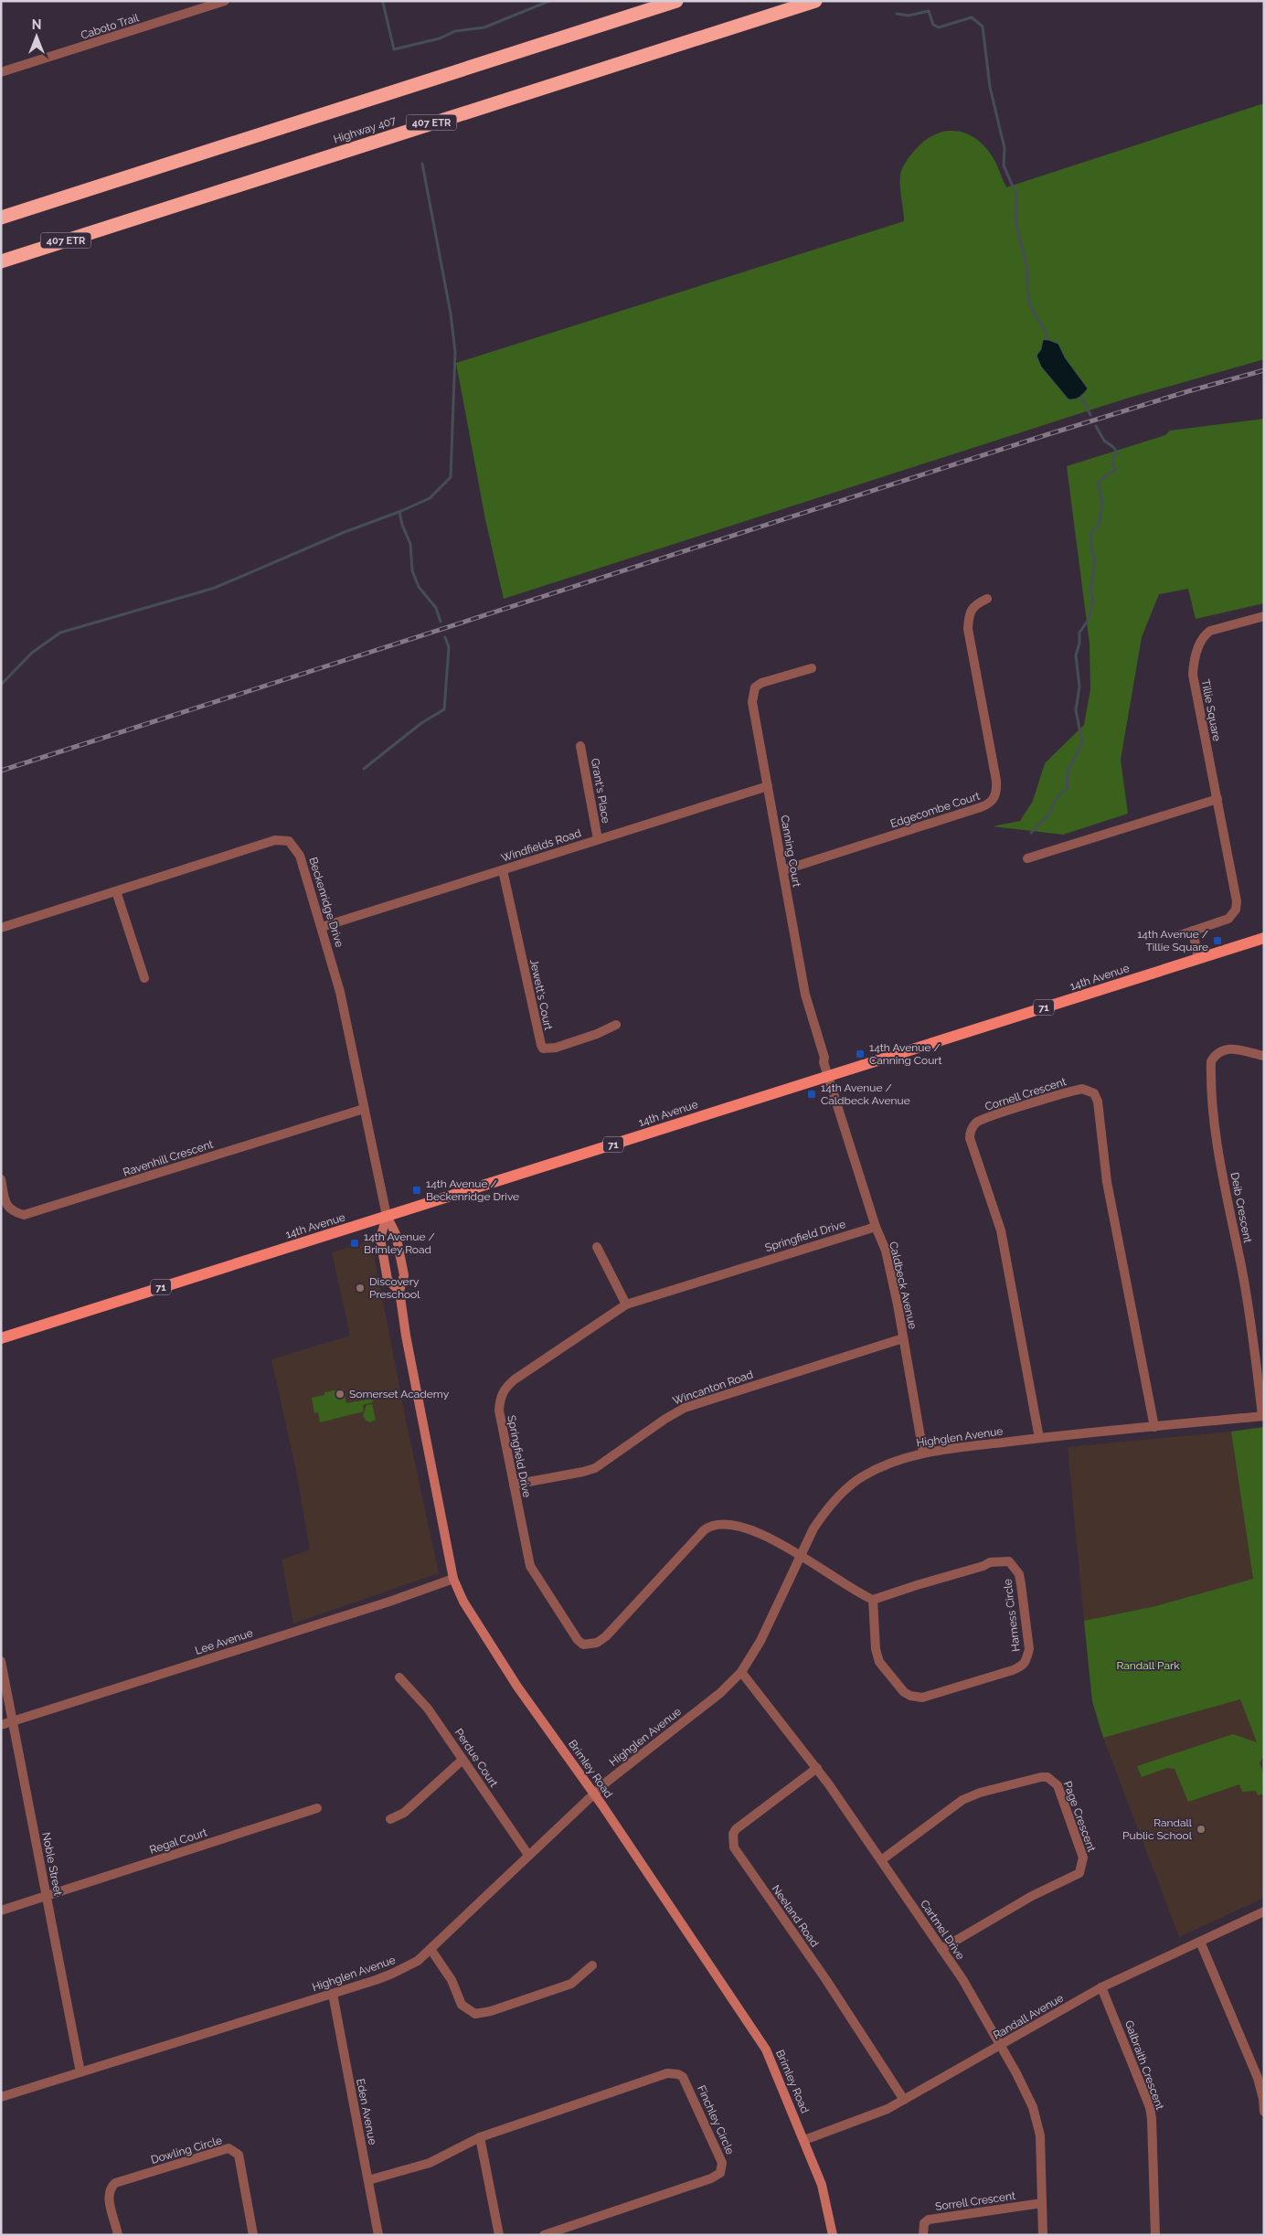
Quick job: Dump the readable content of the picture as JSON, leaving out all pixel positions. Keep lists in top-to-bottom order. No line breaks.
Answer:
{"streets":{"highway":["407 ETR","Highway 407"],"main road":["14th Avenue","71","Brimley Road"],"street":["Caboto Trail","Tillie Square","Grant's Place","Edgecombe Court","Windfields Road","Canning Court","Beckenridge Drive","Jewett's Court","Cornell Crescent","Ravenhill Crescent","Deib Crescent","Springfield Drive","Caldbeck Avenue","Wincanton Road","Highglen Avenue","Harness Circle","Lee Avenue","Perdue Court","Page Crescent","Regal Court","Noble Street","Neeland Road","Cartmel Drive","Randall Avenue","Galbraith Crescent","Eden Avenue","Finchley Circle","Dowling Circle","Sorrell Crescent"]},"crossings":[["Grant's Place","Windfields Road"],["Edgecombe Court","Canning Court"],["Windfields Road","Canning Court"],["Windfields Road","Beckenridge Drive"],["Windfields Road","Jewett's Court"],["Canning Court","14th Avenue"],["Canning Court","Caldbeck Avenue"],["Beckenridge Drive","14th Avenue"],["Beckenridge Drive","Ravenhill Crescent"],["Beckenridge Drive","Brimley Road"],["14th Avenue","Caldbeck Avenue"],["14th Avenue","Brimley Road"],["Cornell Crescent","Highglen Avenue"],["Deib Crescent","Highglen Avenue"],["Springfield Drive","Caldbeck Avenue"],["Springfield Drive","Wincanton Road"],["Springfield Drive","Highglen Avenue"],["Caldbeck Avenue","Wincanton Road"],["Caldbeck Avenue","Highglen Avenue"],["Highglen Avenue","Perdue Court"],["Highglen Avenue","Brimley Road"],["Highglen Avenue","Noble Street"],["Highglen Avenue","Cartmel Drive"],["Highglen Avenue","Eden Avenue"],["Lee Avenue","Brimley Road"],["Lee Avenue","Noble Street"],["Brimley Road","Randall Avenue"],["Page Crescent","Cartmel Drive"],["Regal Court","Noble Street"],["Neeland Road","Cartmel Drive"],["Neeland Road","Randall Avenue"],["Cartmel Drive","Randall Avenue"],["Cartmel Drive","Sorrell Crescent"],["Randall Avenue","Galbraith Crescent"],["Eden Avenue","Finchley Circle"]],"parks":["Randall Park"],"places":{"transit":["14th Avenue / Tillie Square","14th Avenue / Canning Court","14th Avenue / Caldbeck Avenue","14th Avenue / Beckenridge Drive","14th Avenue / Brimley Road"],"other":["Discovery Preschool","Somerset Academy","Randall Public School"]},"north":"top"}
